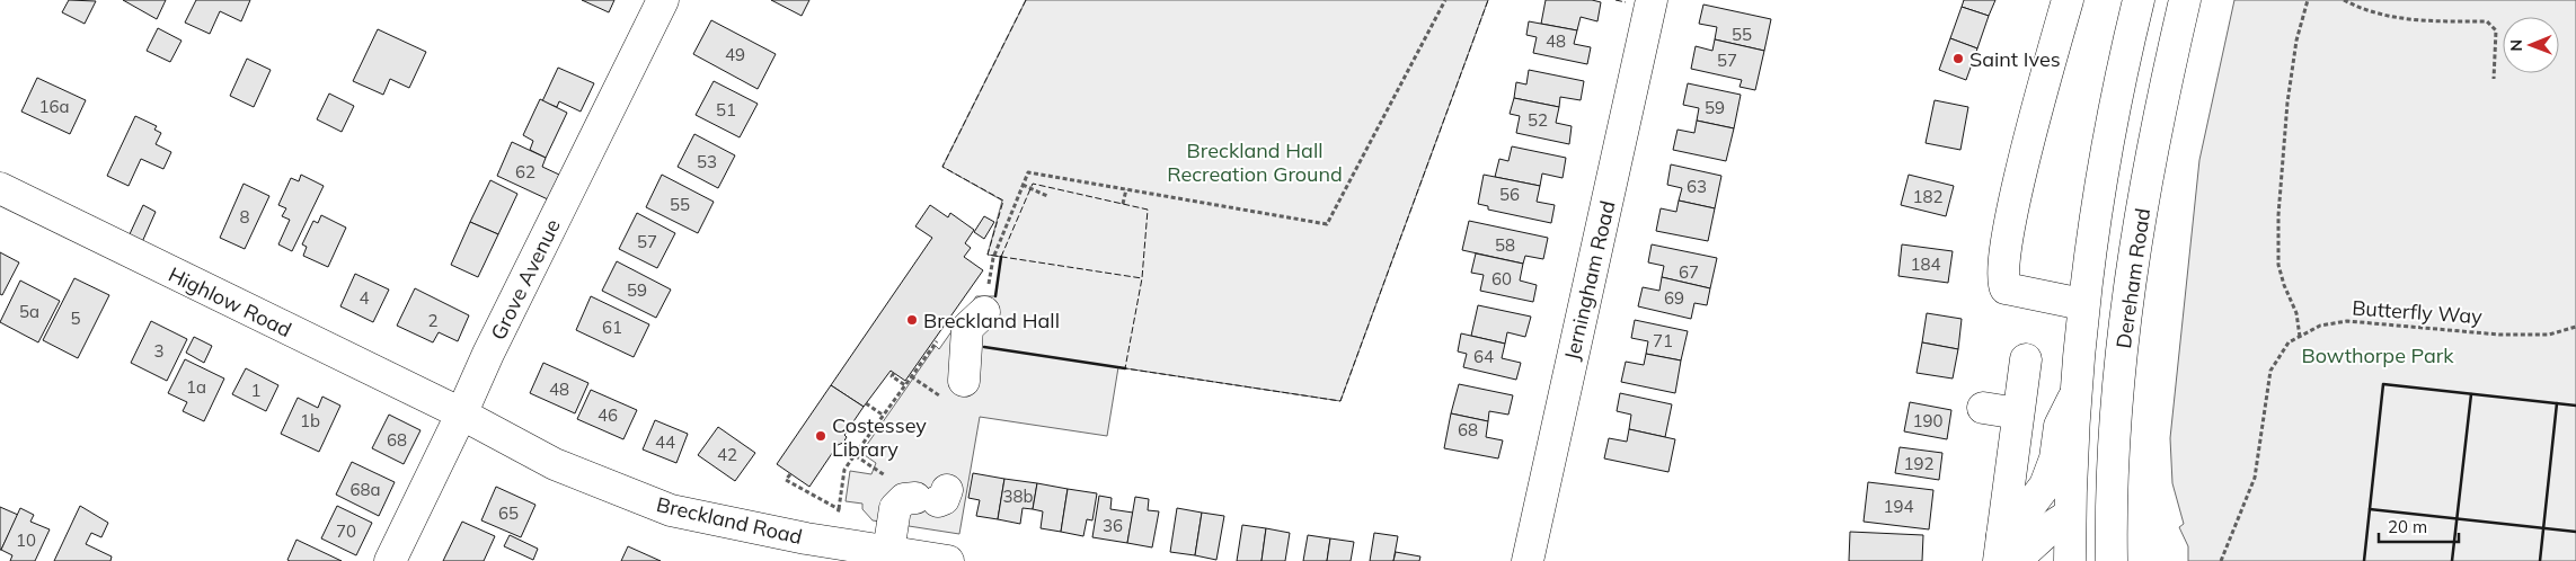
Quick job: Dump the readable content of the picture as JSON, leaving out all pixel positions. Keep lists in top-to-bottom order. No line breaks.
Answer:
{"streets":{"main road":["Dereham Road","Grove Avenue","Jerningham Road","Highlow Road","Breckland Road"],"path":["Butterfly Way"]},"crossings":[["Grove Avenue","Highlow Road"],["Grove Avenue","Breckland Road"],["Highlow Road","Breckland Road"]],"parks":["Breckland Hall Recreation Ground","Bowthorpe Park"],"places":["Saint Ives","Breckland Hall","Costessey Library"],"house_numbers":["55","48","49","57","16a","59","51","52","53","62","63","56","182","55","8","57","58","184","67","60","59","4","69","5a","5","2","61","71","3","64","1a","48","1","46","1b","190","68","68","44","42","192","68a","38b","194","65","36","70","10"],"scale_bar":"20 m","north":"left"}
